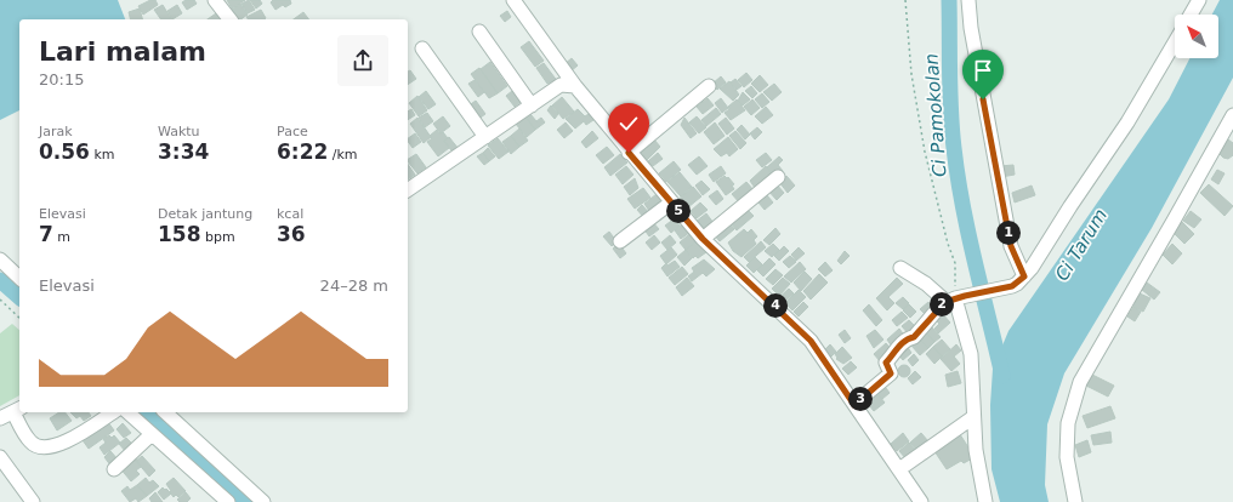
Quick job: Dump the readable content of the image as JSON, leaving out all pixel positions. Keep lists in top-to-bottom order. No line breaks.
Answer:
{"water":["Ci Pamokolan","Ci Tarum"],"north":"top left","page":{"heading":["Lari malam","20:15"],"stats":[["Jarak","0.56 km"],["Waktu","3:34"],["Pace","6:22 /km"],["Elevasi","7 m"],["Detak jantung","158 bpm"],["kcal","36"]],"pins":["5","1","2","4","3"],"chart":["Elevasi","24–28 m"]}}
